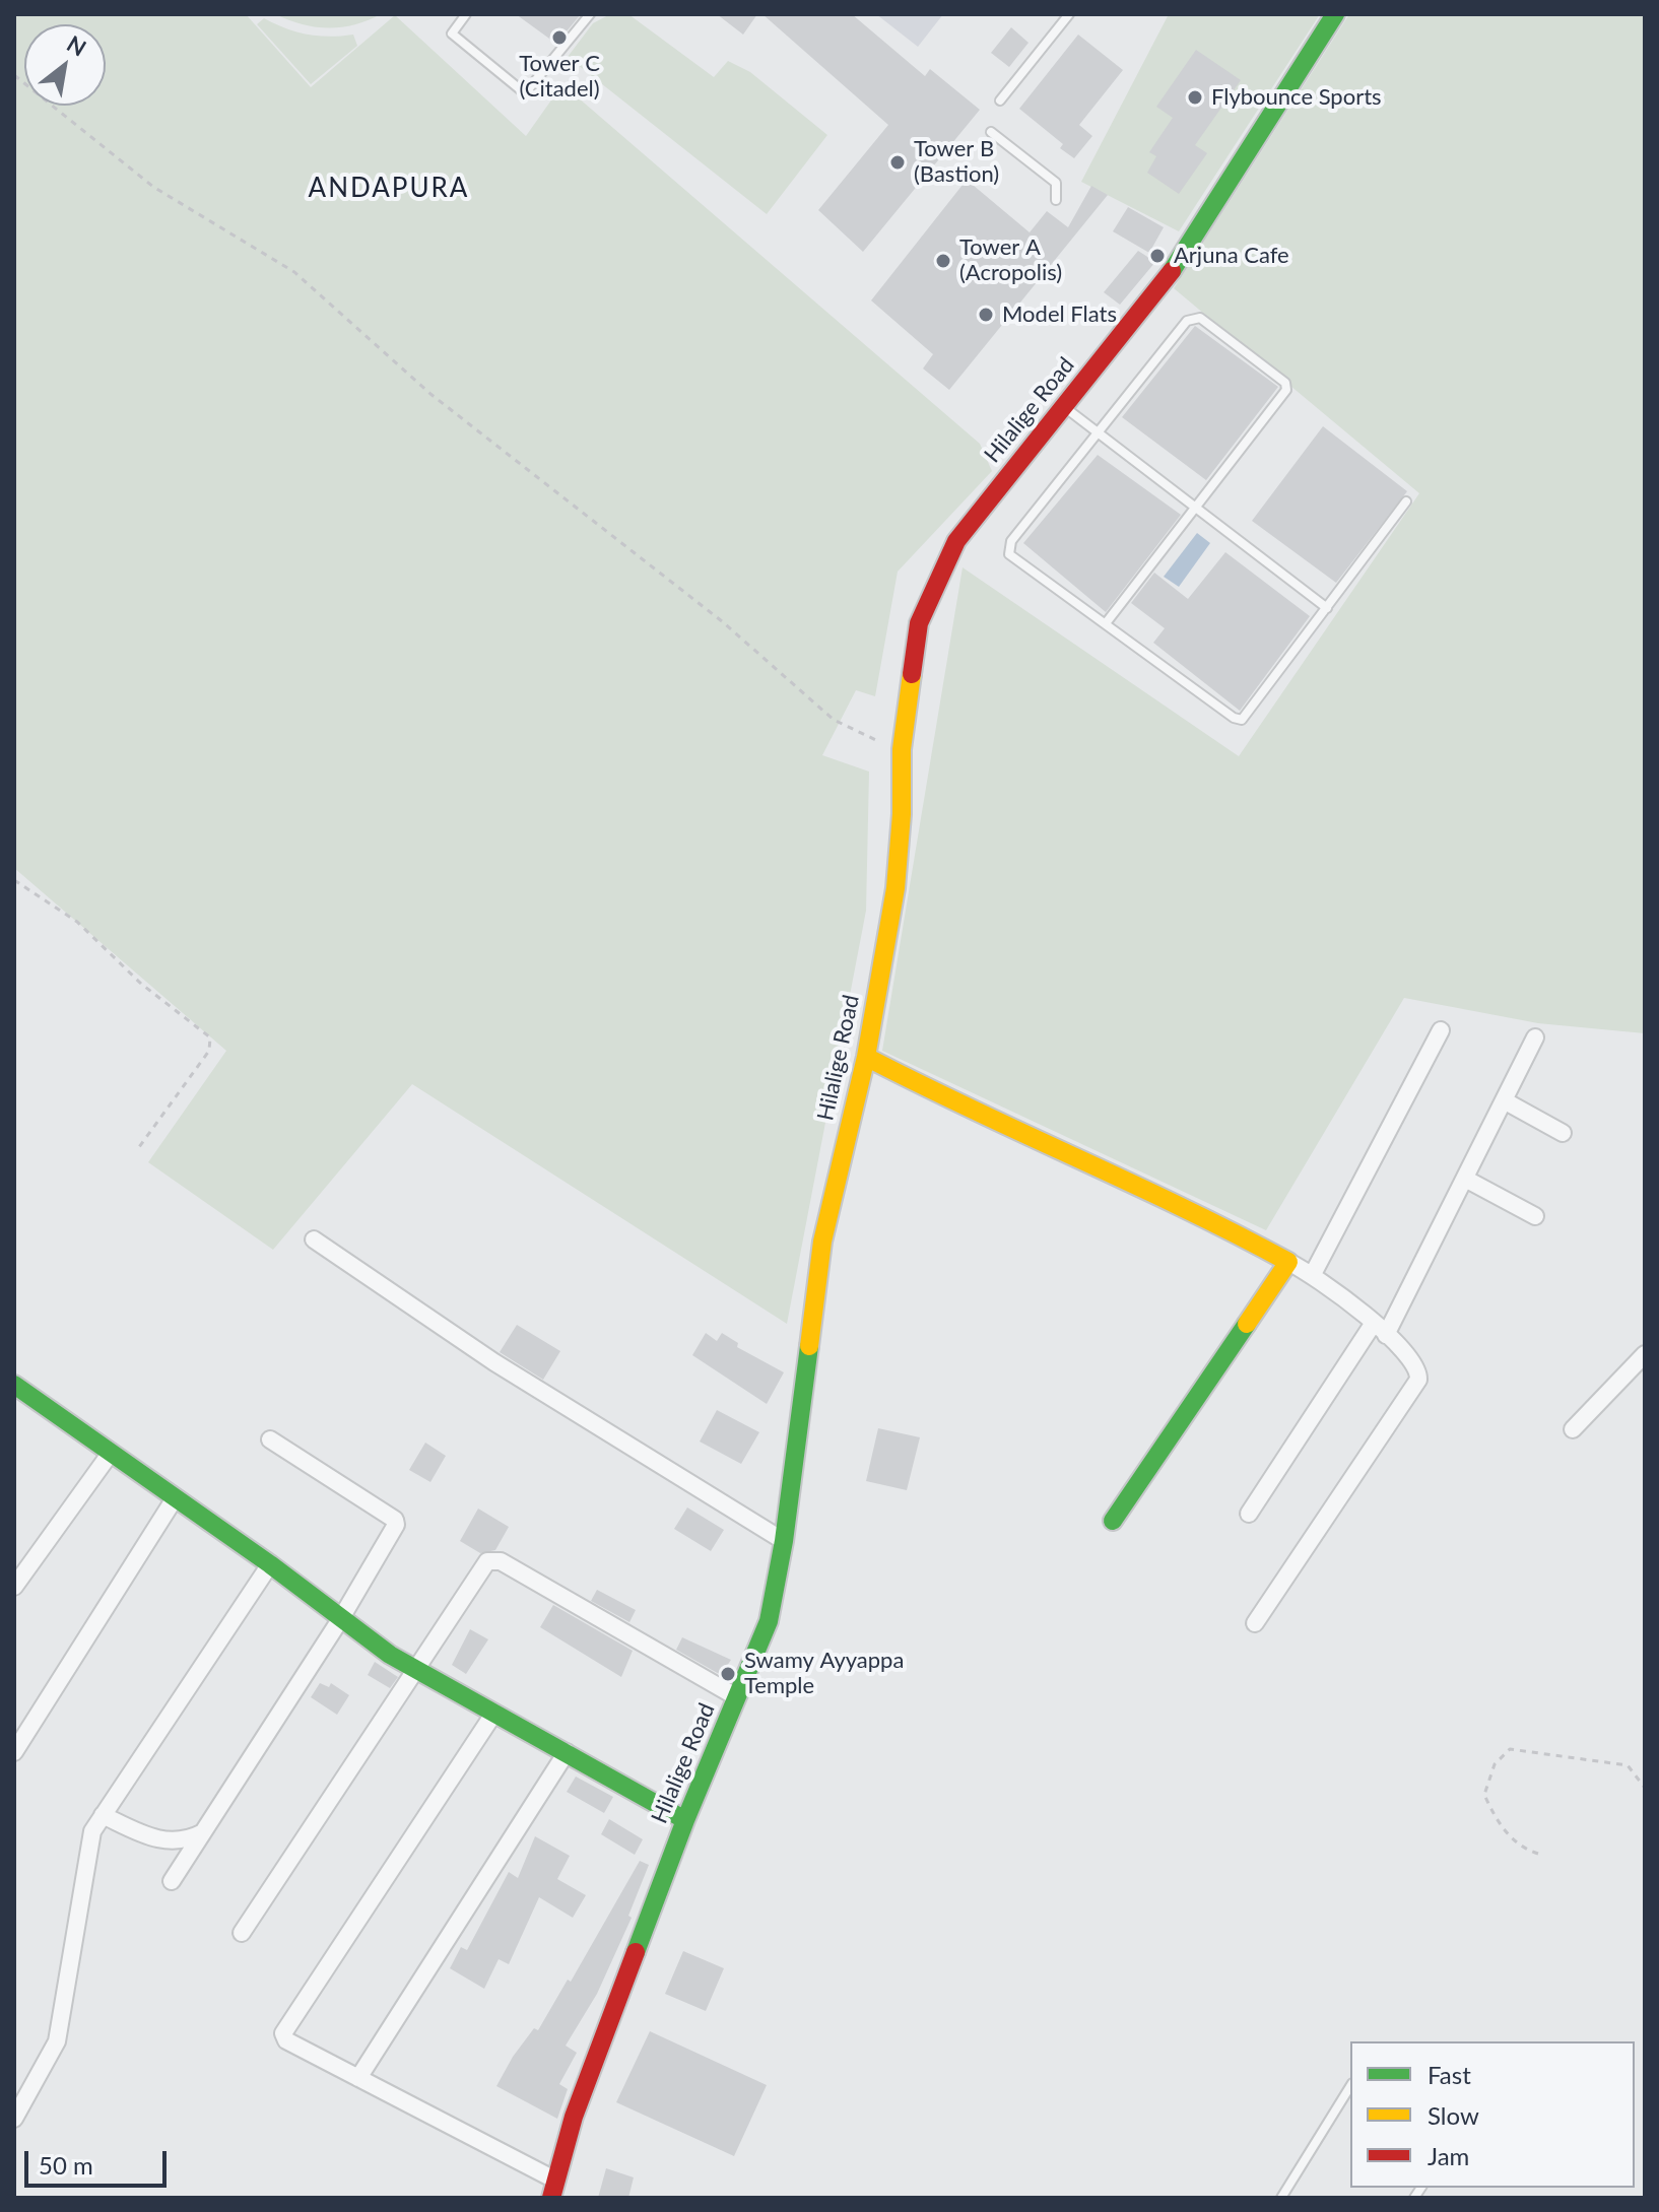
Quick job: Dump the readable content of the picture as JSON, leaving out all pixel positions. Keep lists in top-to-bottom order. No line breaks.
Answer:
{"streets":{"street":["Hilalige Road"]},"districts":["ANDAPURA"],"places":["Tower C (Citadel)","Flybounce Sports","Tower B (Bastion)","Arjuna Cafe","Tower A (Acropolis)","Model Flats","Swamy Ayyappa Temple"],"legend":["Fast","Slow","Jam"],"scale_bar":"50 m","north":"top right"}
